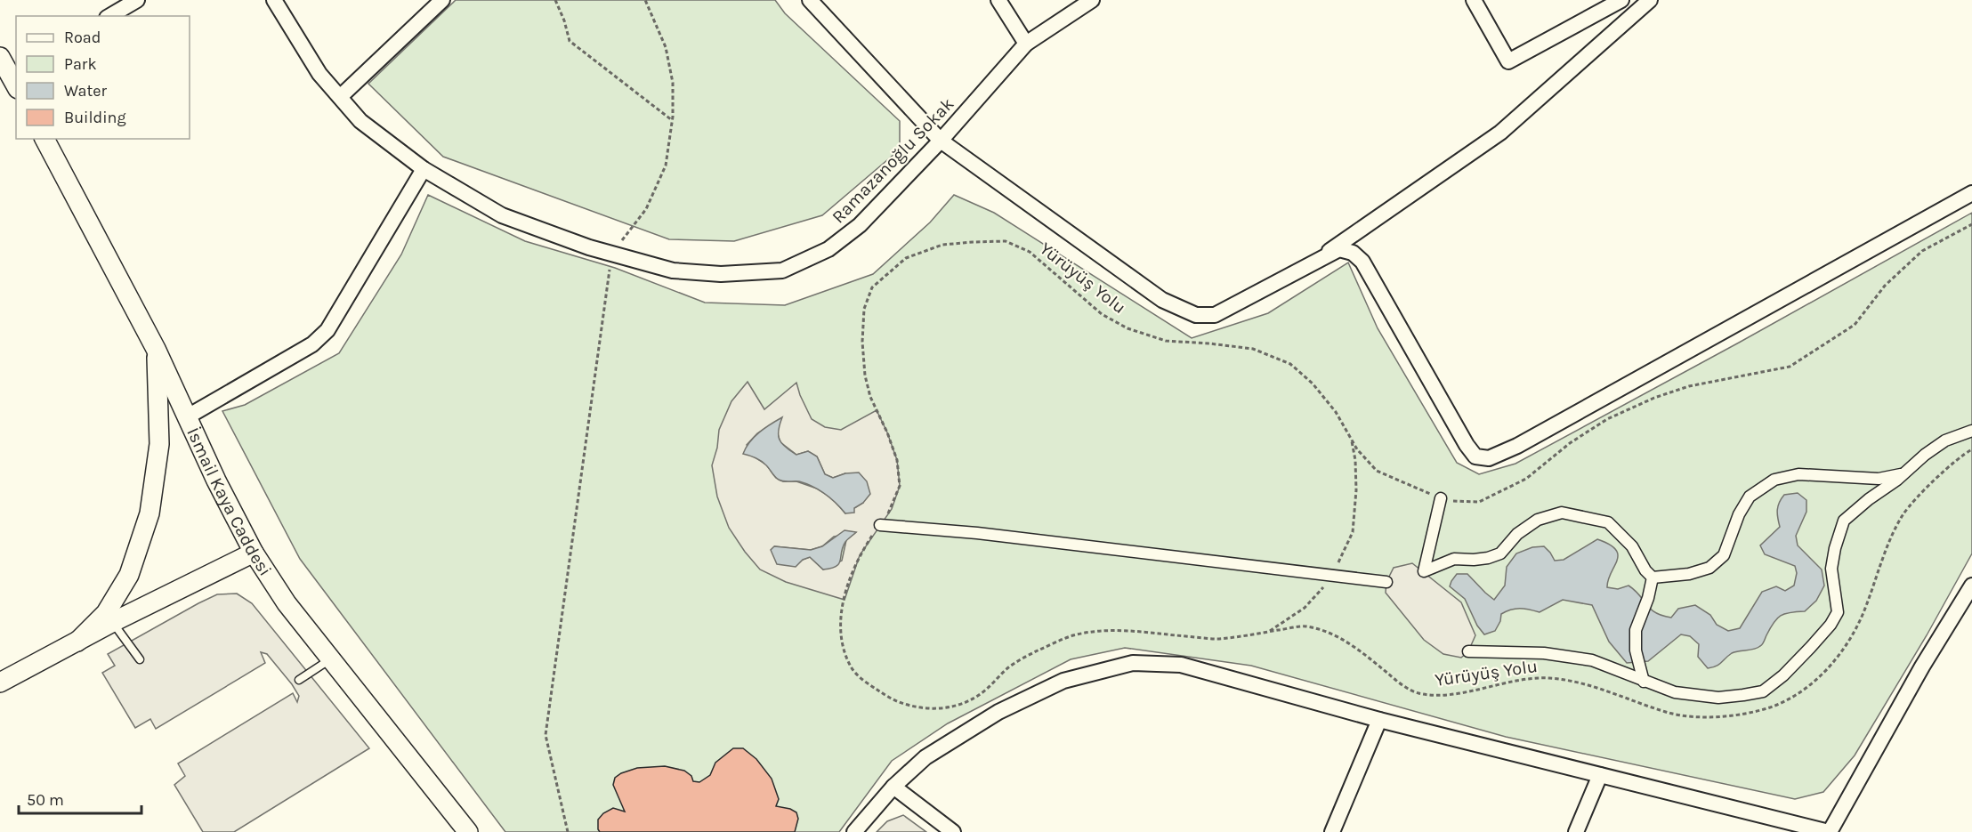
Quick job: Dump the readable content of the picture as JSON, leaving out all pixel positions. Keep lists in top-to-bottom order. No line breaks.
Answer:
{"streets":{"street":["Ramazanoğlu Sokak","İsmail Kaya Caddesi"],"path":["Yürüyüş Yolu"]},"legend":["Road","Park","Water","Building"],"scale_bar":"50 m"}
